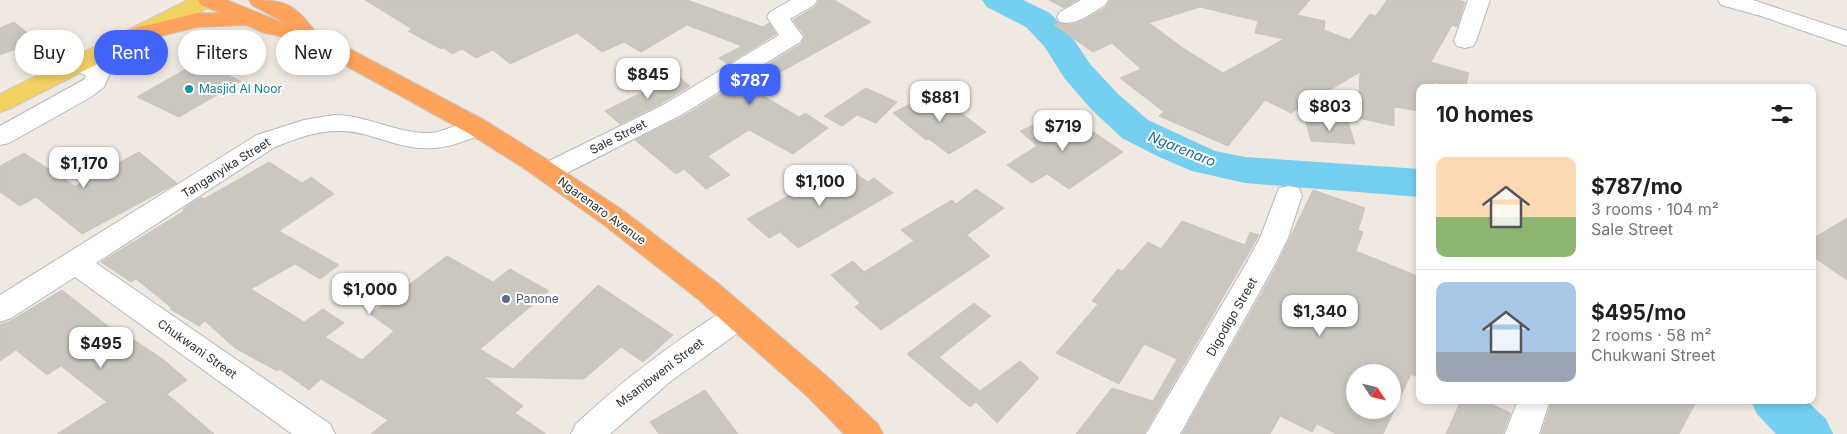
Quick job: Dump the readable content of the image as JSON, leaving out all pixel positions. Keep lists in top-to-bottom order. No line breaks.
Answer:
{"streets":{"highway":["Ngarenaro Avenue"],"street":["Sale Street","Tanganyika Street","Digodigo Street","Chukwani Street","Msambweni Street"]},"crossings":[["Sale Street","Ngarenaro Avenue"],["Tanganyika Street","Ngarenaro Avenue"],["Tanganyika Street","Chukwani Street"],["Ngarenaro Avenue","Msambweni Street"]],"water":["Ngarenaro"],"places":["Masjid Al Noor","Panone"],"north":"bottom right","page":{"chip":["Buy","Rent","Filters","New"],"price":["$845","$787","$881","$803","$719","$1,170","$1,100","$1,000","$1,340","$495"],"heading":"10 homes","list":[{"name":"$787/mo","note":"3 rooms · 104 m² · Sale Street"},{"name":"$495/mo","note":"2 rooms · 58 m² · Chukwani Street"}]}}
